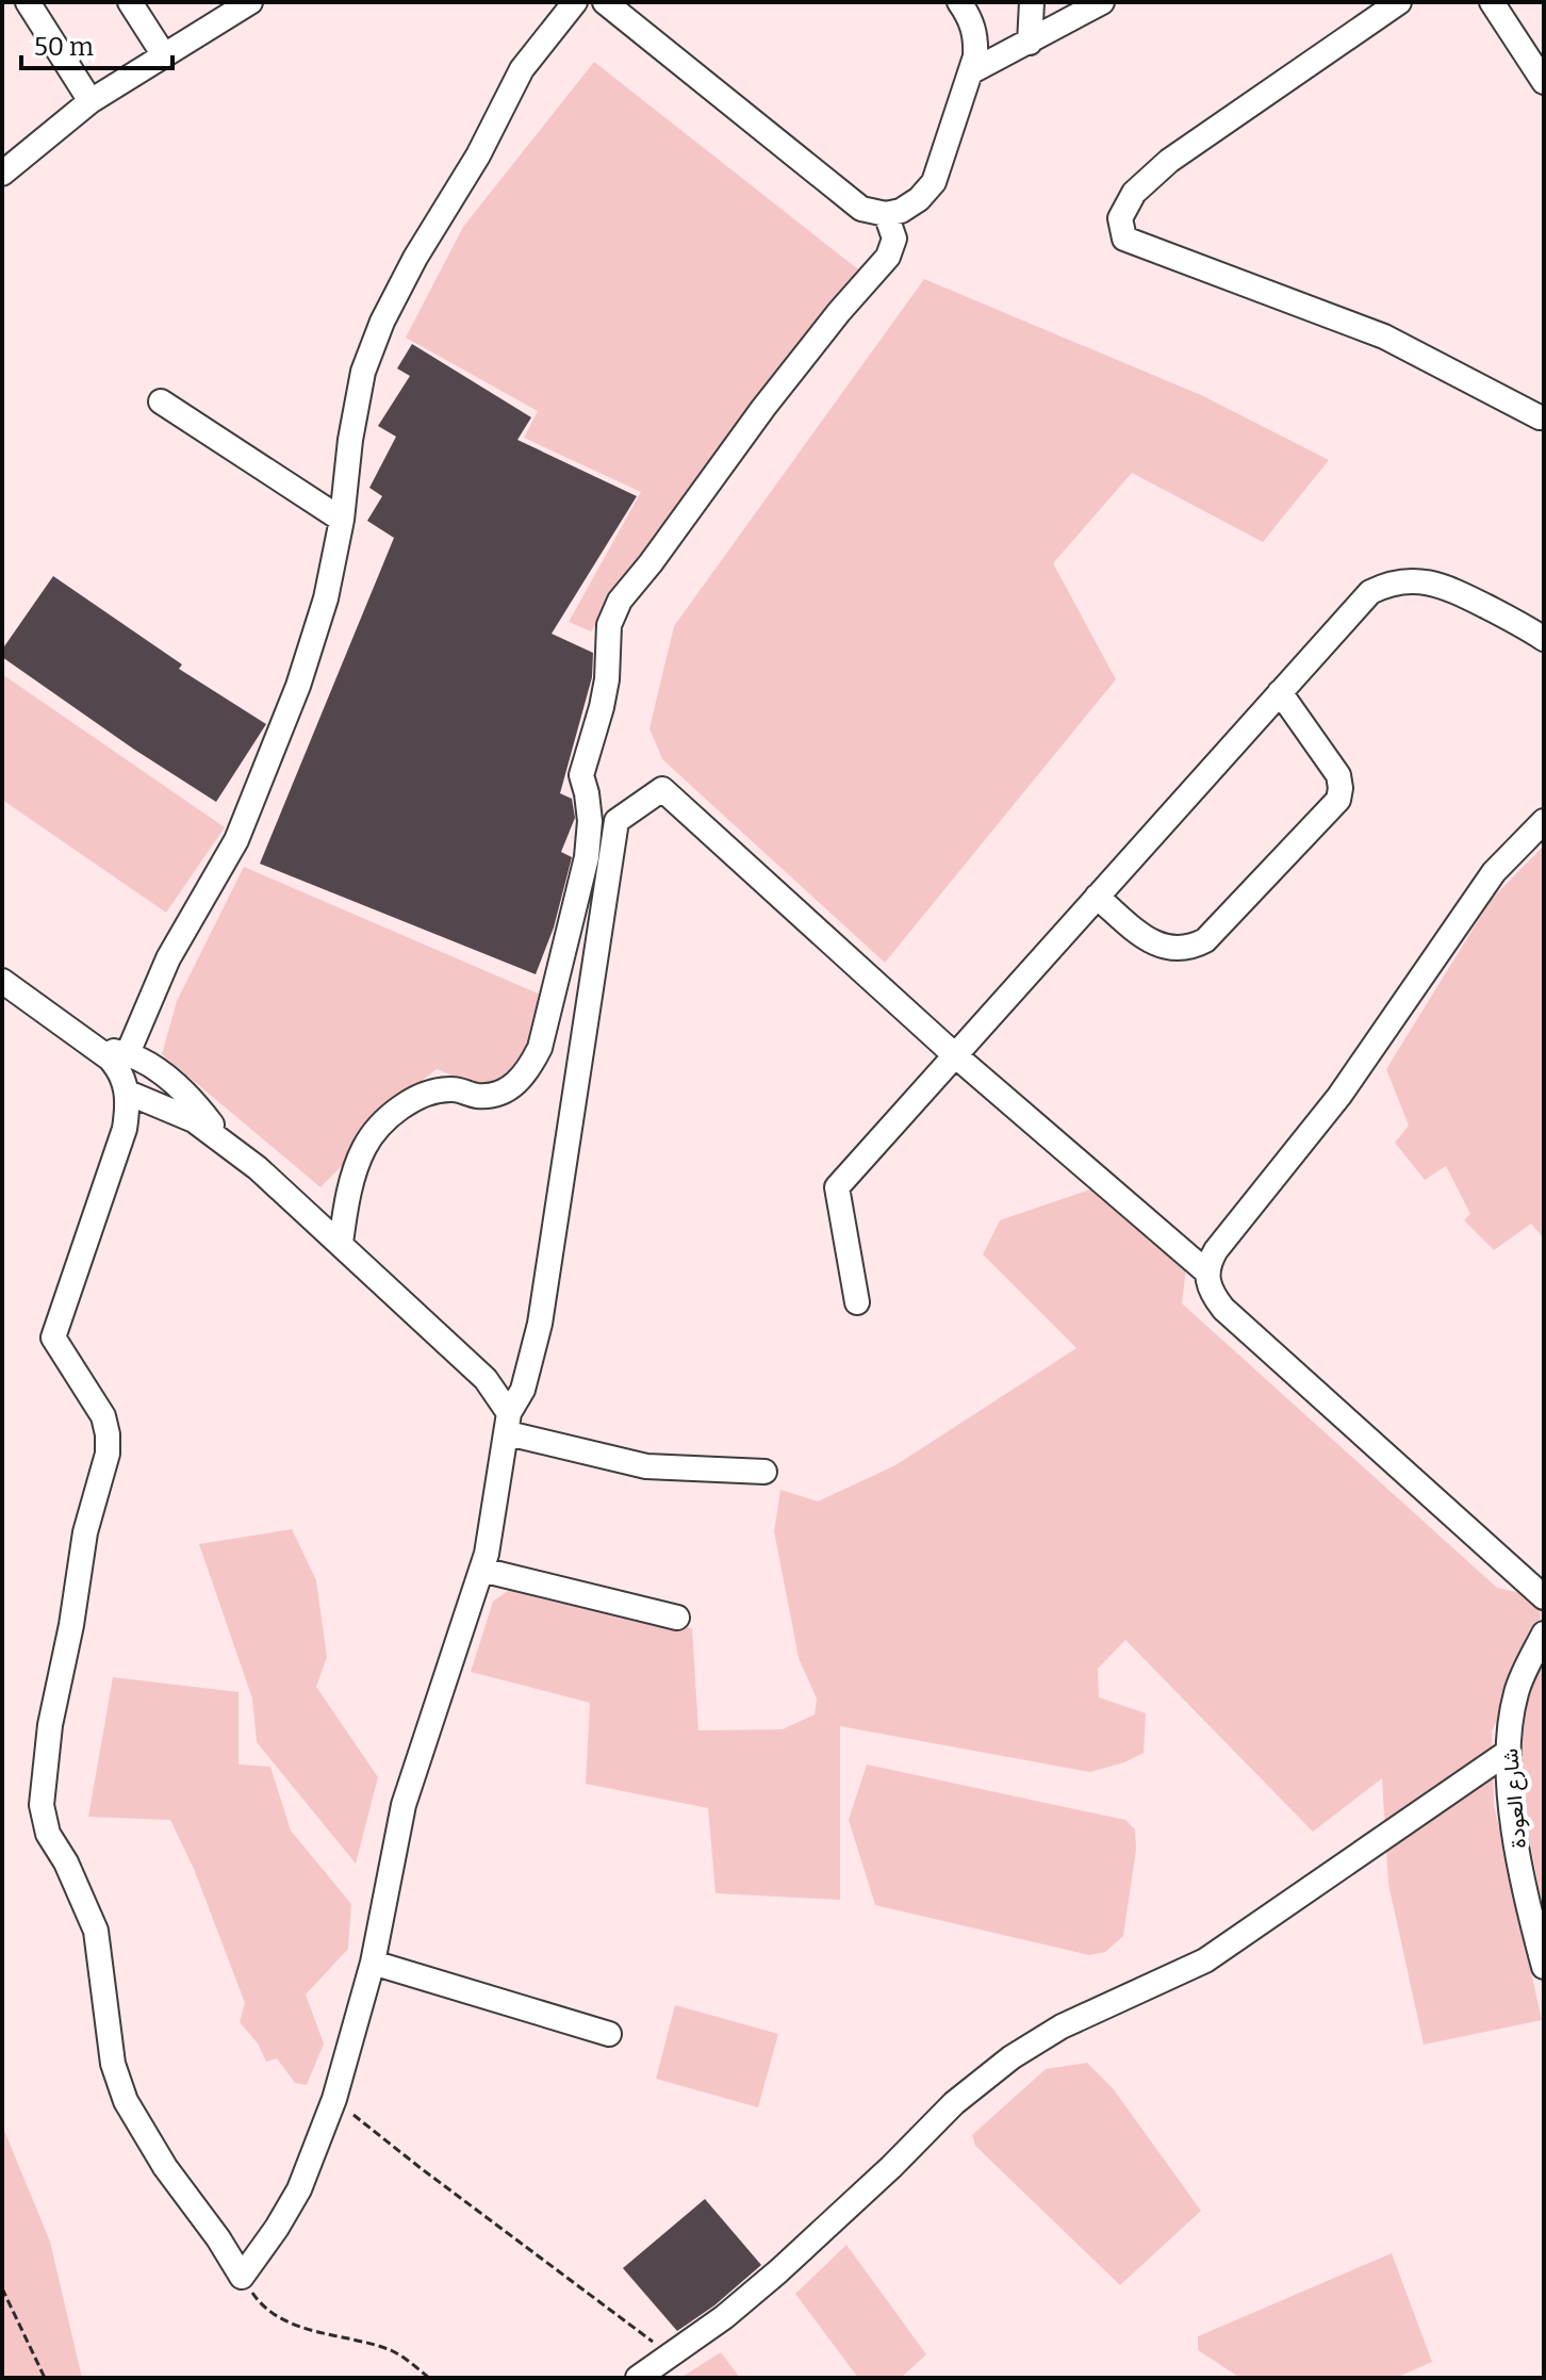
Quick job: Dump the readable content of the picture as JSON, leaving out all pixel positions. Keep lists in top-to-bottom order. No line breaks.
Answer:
{"streets":{"street":["شارع العودة"]},"scale_bar":"50 m"}
